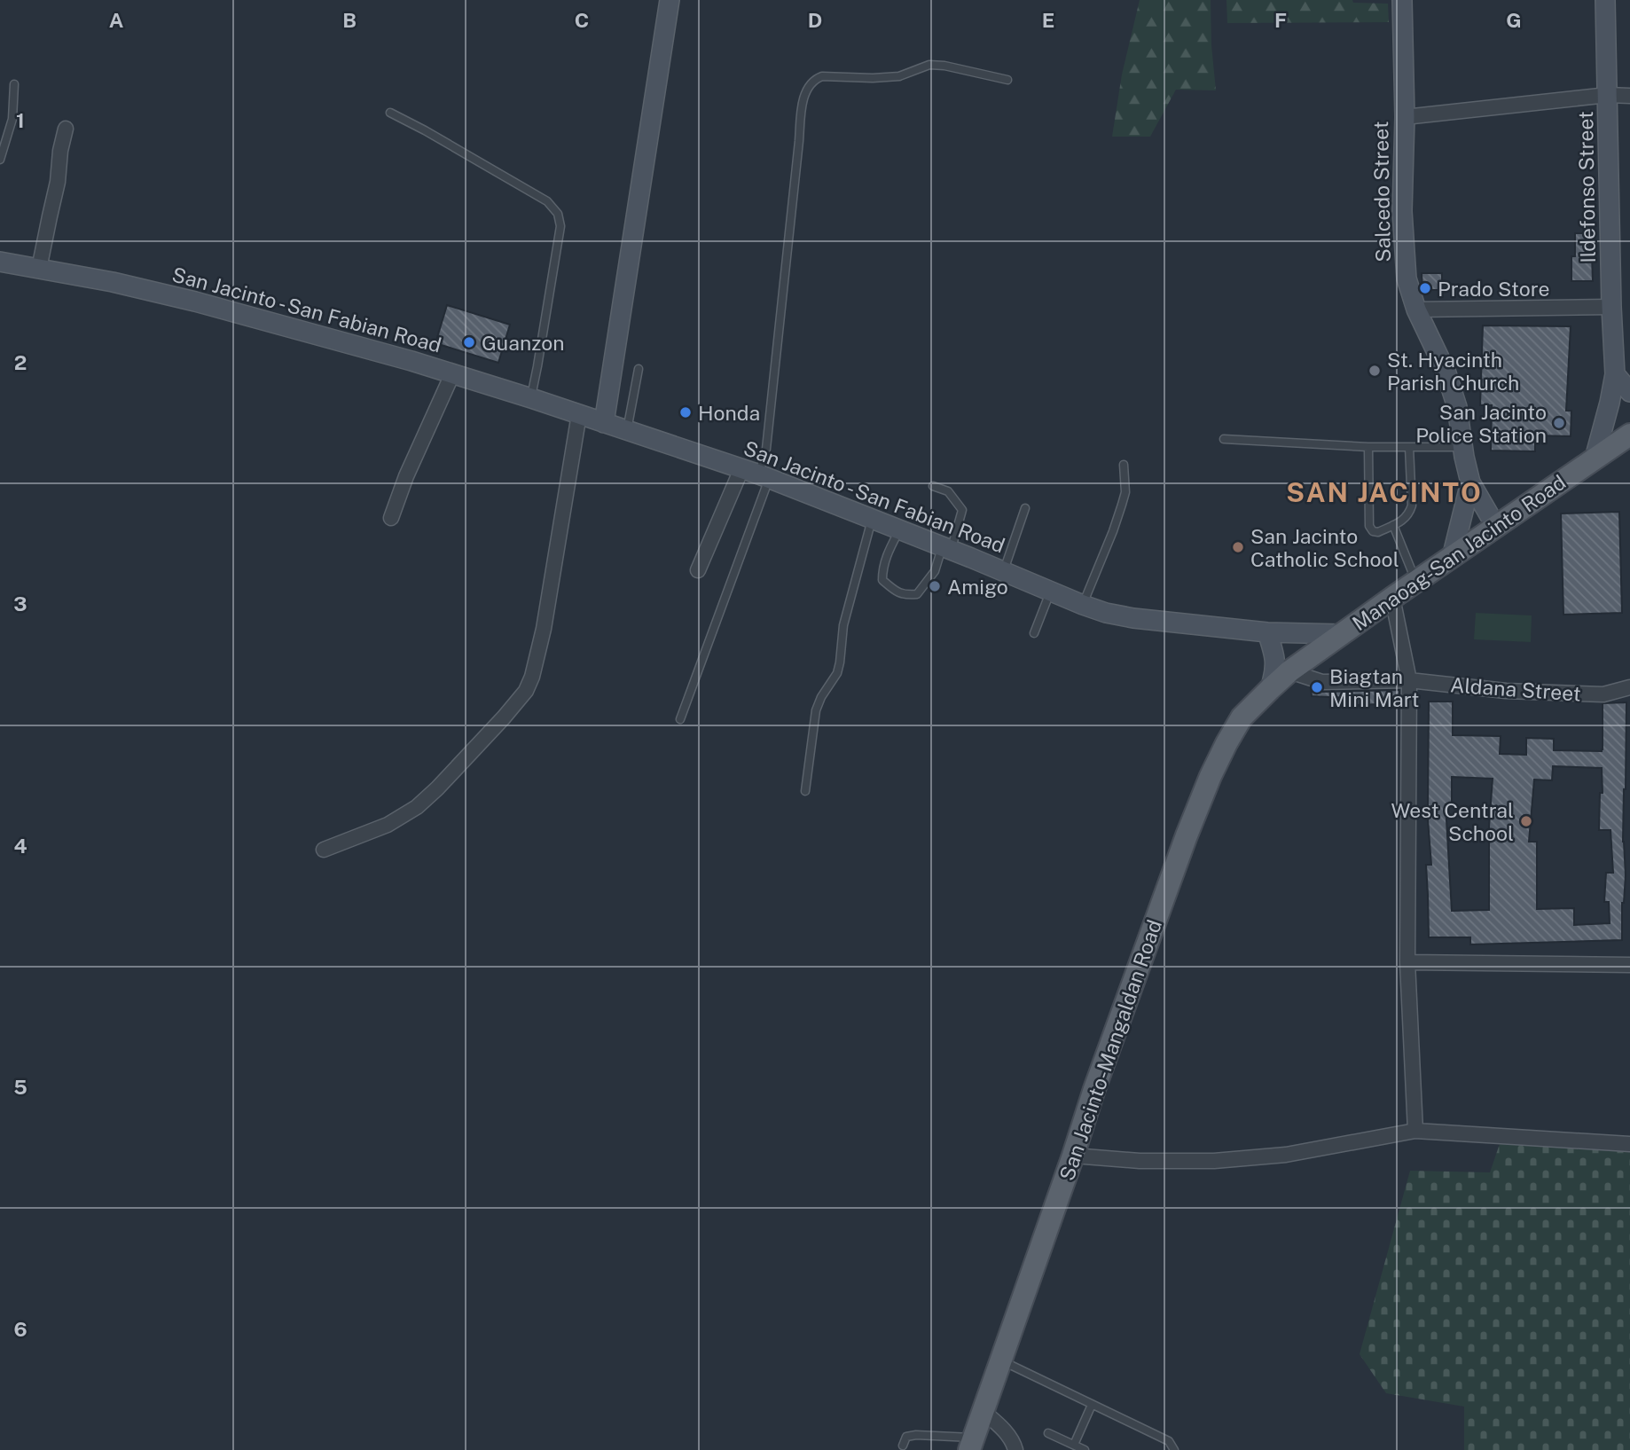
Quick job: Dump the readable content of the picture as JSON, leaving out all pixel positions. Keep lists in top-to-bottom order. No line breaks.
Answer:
{"streets":{"main road":["Ildefonso Street","Salcedo Street","San Jacinto - San Fabian Road","Manaoag-San Jacinto Road","San Jacinto-Mangaldan Road"],"street":["Aldana Street"]},"crossings":[["Ildefonso Street","Manaoag-San Jacinto Road"],["Salcedo Street","Manaoag-San Jacinto Road"],["San Jacinto - San Fabian Road","Manaoag-San Jacinto Road"],["Manaoag-San Jacinto Road","Aldana Street"],["Manaoag-San Jacinto Road","San Jacinto-Mangaldan Road"],["Aldana Street","San Jacinto-Mangaldan Road"]],"districts":["SAN JACINTO"],"places":["Prado Store","Guanzon","St. Hyacinth Parish Church","Honda","San Jacinto Police Station","San Jacinto Catholic School","Amigo","Biagtan Mini Mart","West Central School"],"grid":{"columns":["A","B","C","D","E","F","G"],"rows":["1","2","3","4","5","6"]}}
